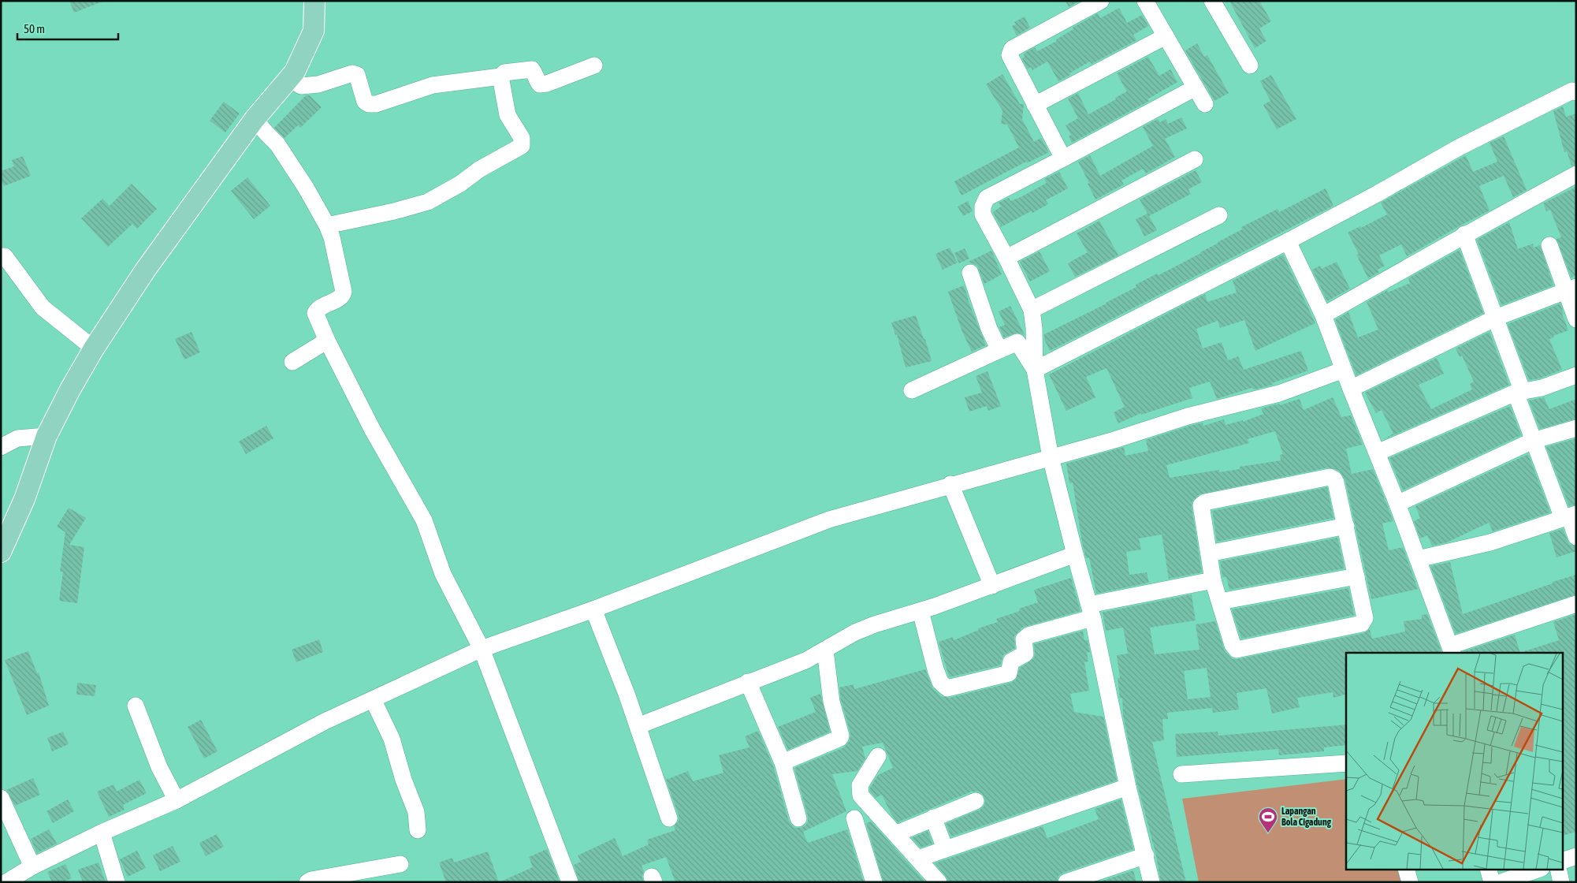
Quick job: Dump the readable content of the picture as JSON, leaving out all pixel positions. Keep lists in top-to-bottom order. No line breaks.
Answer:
{"places":{"sports":["Lapangan Bola Cigadung"]},"scale_bar":"50 m"}
